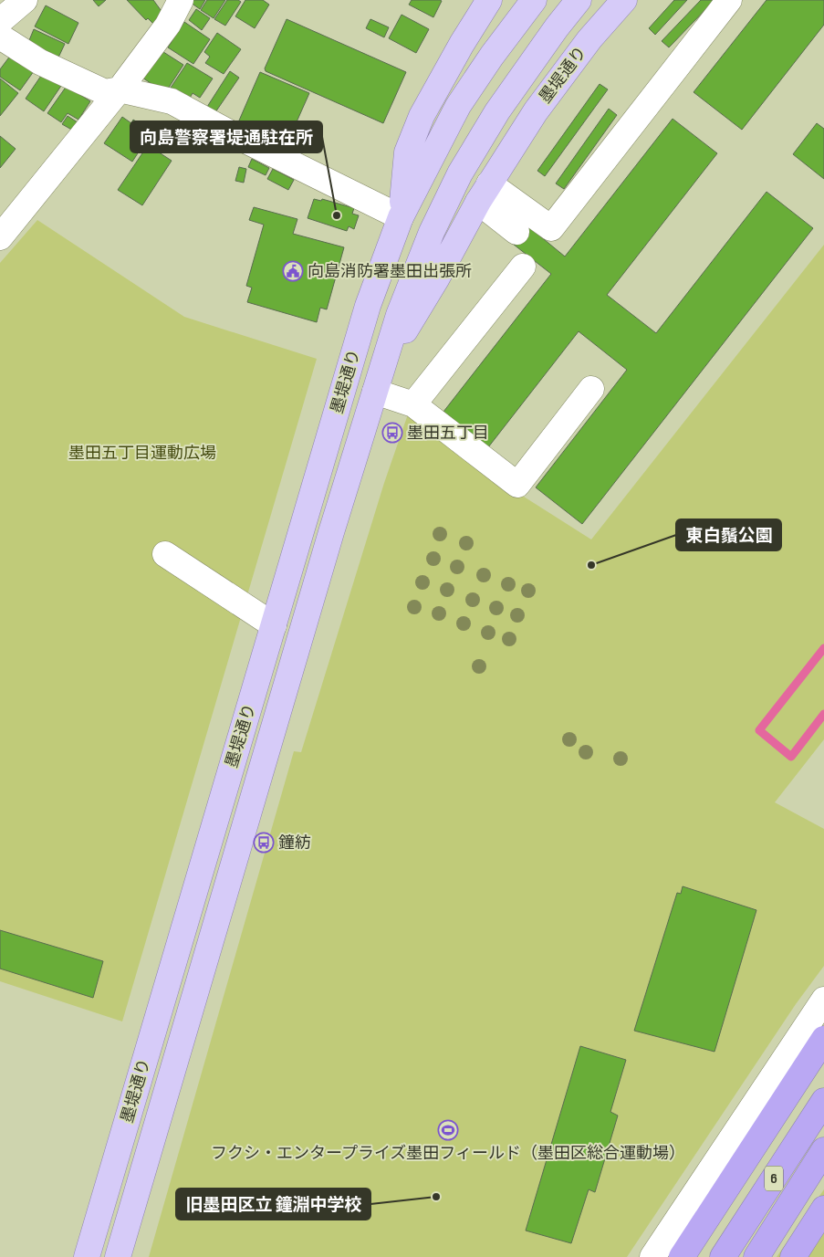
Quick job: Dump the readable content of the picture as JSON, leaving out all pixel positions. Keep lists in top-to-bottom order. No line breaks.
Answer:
{"streets":{"highway":["6"],"main road":["墨堤通り"]},"parks":["墨田五丁目運動広場"],"places":{"other":["向島警察署堤通駐在所","東白鬚公園","旧墨田区立 鐘淵中学校"],"public building":["向島消防署墨田出張所"],"bus stop":["墨田五丁目","鐘紡"],"sports":["フクシ・エンタープライズ墨田フィールド（墨田区総合運動場）"]}}
